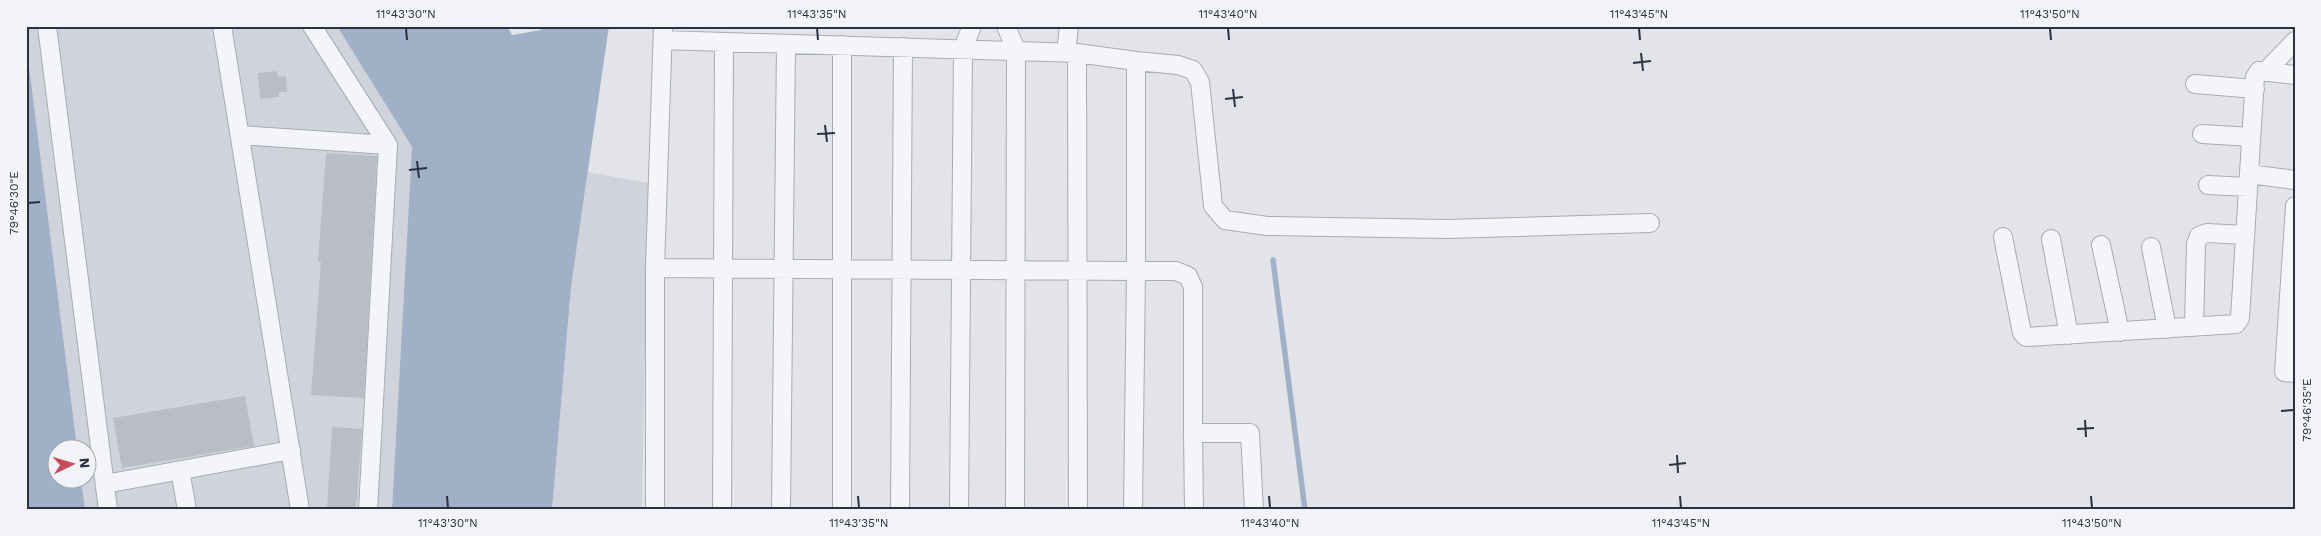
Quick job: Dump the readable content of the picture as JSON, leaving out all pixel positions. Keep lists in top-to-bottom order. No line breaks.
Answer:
{"north":"right","coordinates":["11°43'30\"N","11°43'35\"N","11°43'40\"N","11°43'45\"N","11°43'50\"N","79°46'30\"E","79°46'35\"E"]}
